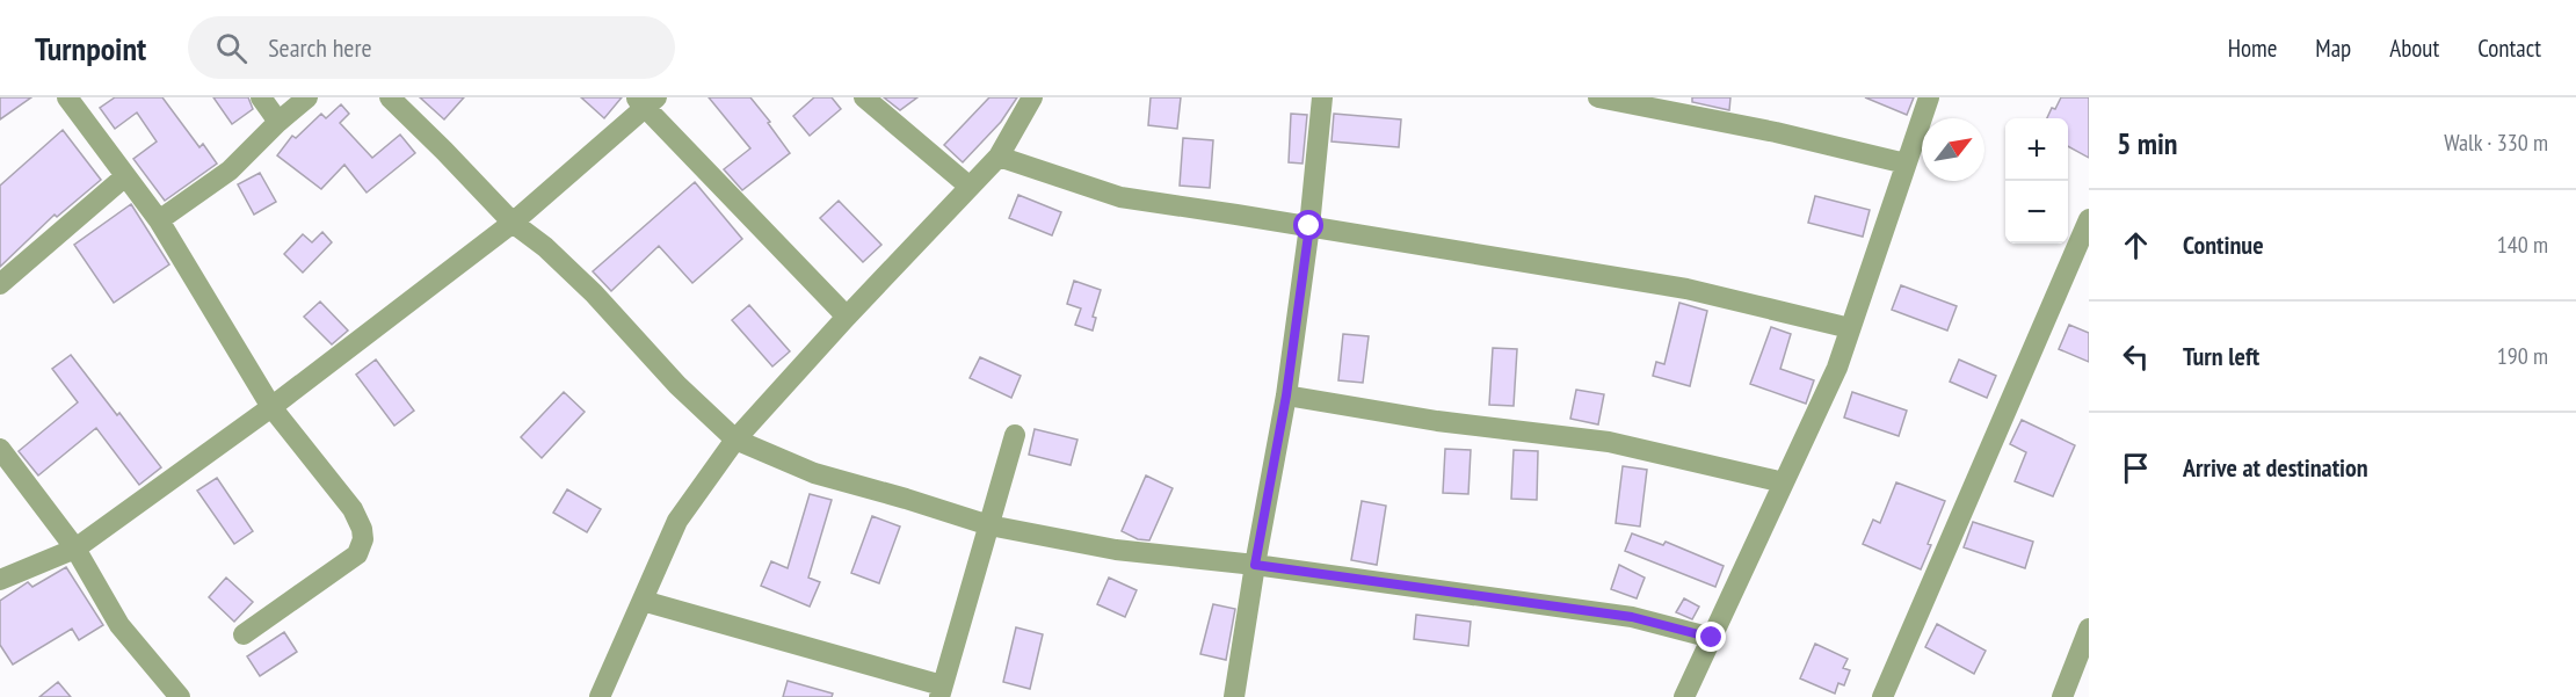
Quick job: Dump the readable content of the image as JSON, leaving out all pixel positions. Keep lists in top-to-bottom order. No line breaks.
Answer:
{"north":"top right","page":{"header":"Turnpoint","search":"Search here","nav":["Home","Map","About","Contact"],"heading":["5 min","Walk · 330 m"],"map_buttons":["+","−"],"list":[["Continue","140 m"],["Turn left","190 m"],"Arrive at destination"]}}
